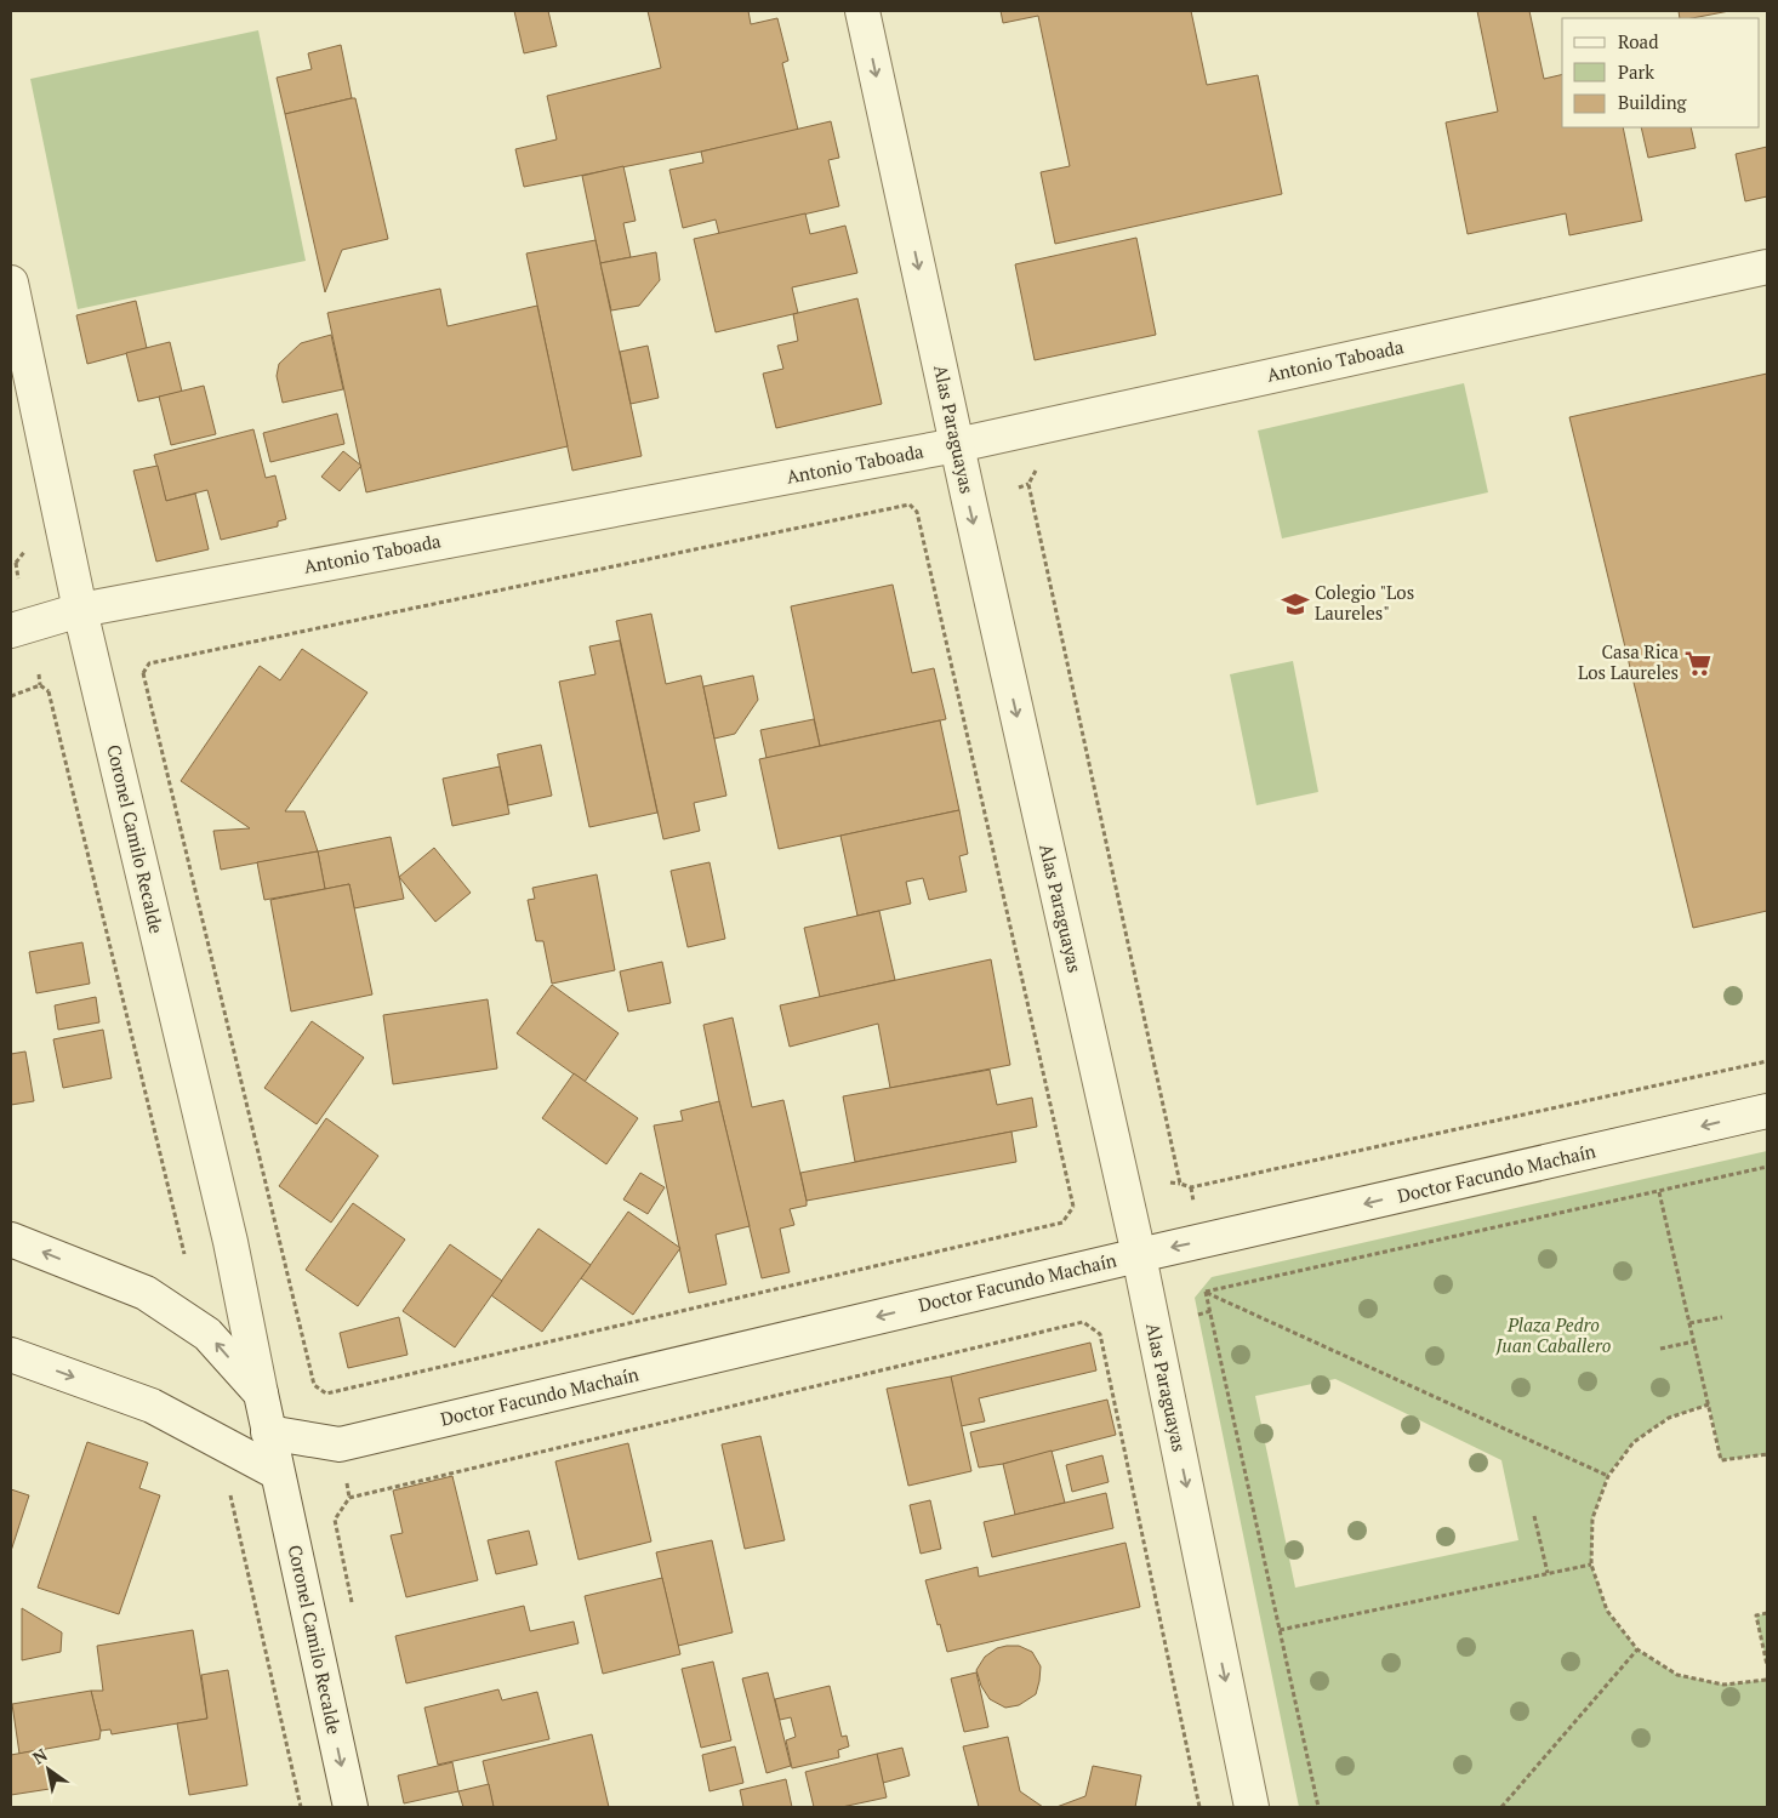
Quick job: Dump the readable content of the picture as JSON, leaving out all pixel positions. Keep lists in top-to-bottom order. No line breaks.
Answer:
{"streets":{"street":["Antonio Taboada","Alas Paraguayas","Coronel Camilo Recalde","Doctor Facundo Machaín"]},"crossings":[["Antonio Taboada","Alas Paraguayas"],["Antonio Taboada","Coronel Camilo Recalde"],["Alas Paraguayas","Doctor Facundo Machaín"]],"one_way":["Alas Paraguayas","Doctor Facundo Machaín"],"parks":["Plaza Pedro Juan Caballero"],"places":{"school or university":["Colegio \"Los Laureles\""],"supermarket":["Casa Rica Los Laureles"]},"legend":["Road","Park","Building"],"north":"top left"}
